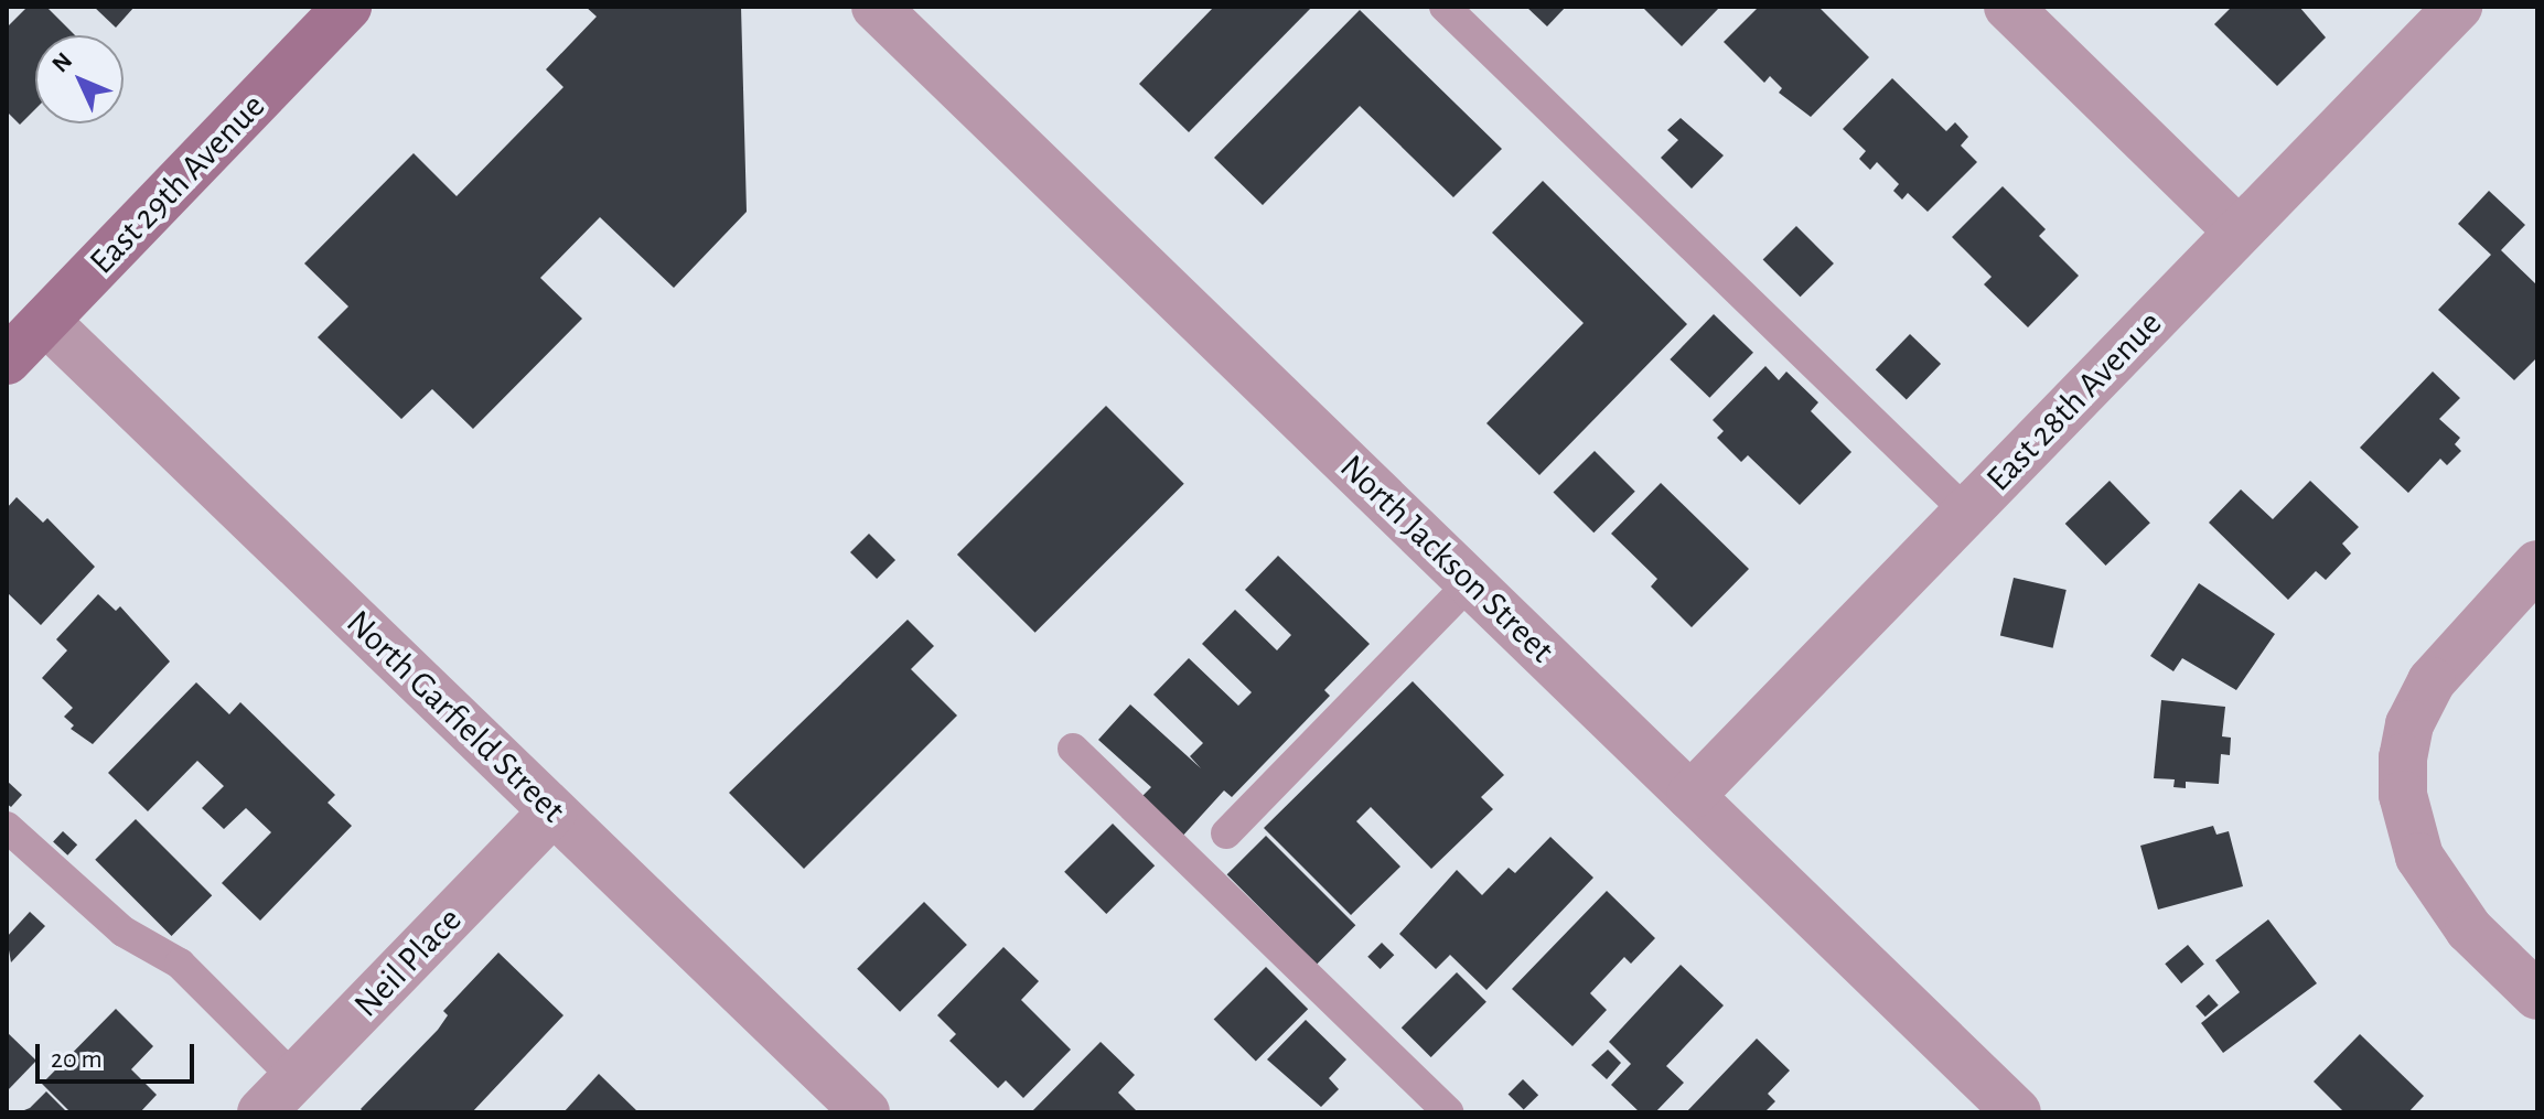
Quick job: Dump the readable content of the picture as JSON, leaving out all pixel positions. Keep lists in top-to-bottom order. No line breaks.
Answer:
{"streets":{"street":["East 29th Avenue","East 28th Avenue","North Jackson Street","North Garfield Street","Neil Place"]},"crossings":[["East 29th Avenue","North Garfield Street"],["East 28th Avenue","North Jackson Street"],["North Garfield Street","Neil Place"]],"scale_bar":"20 m","north":"top left"}
